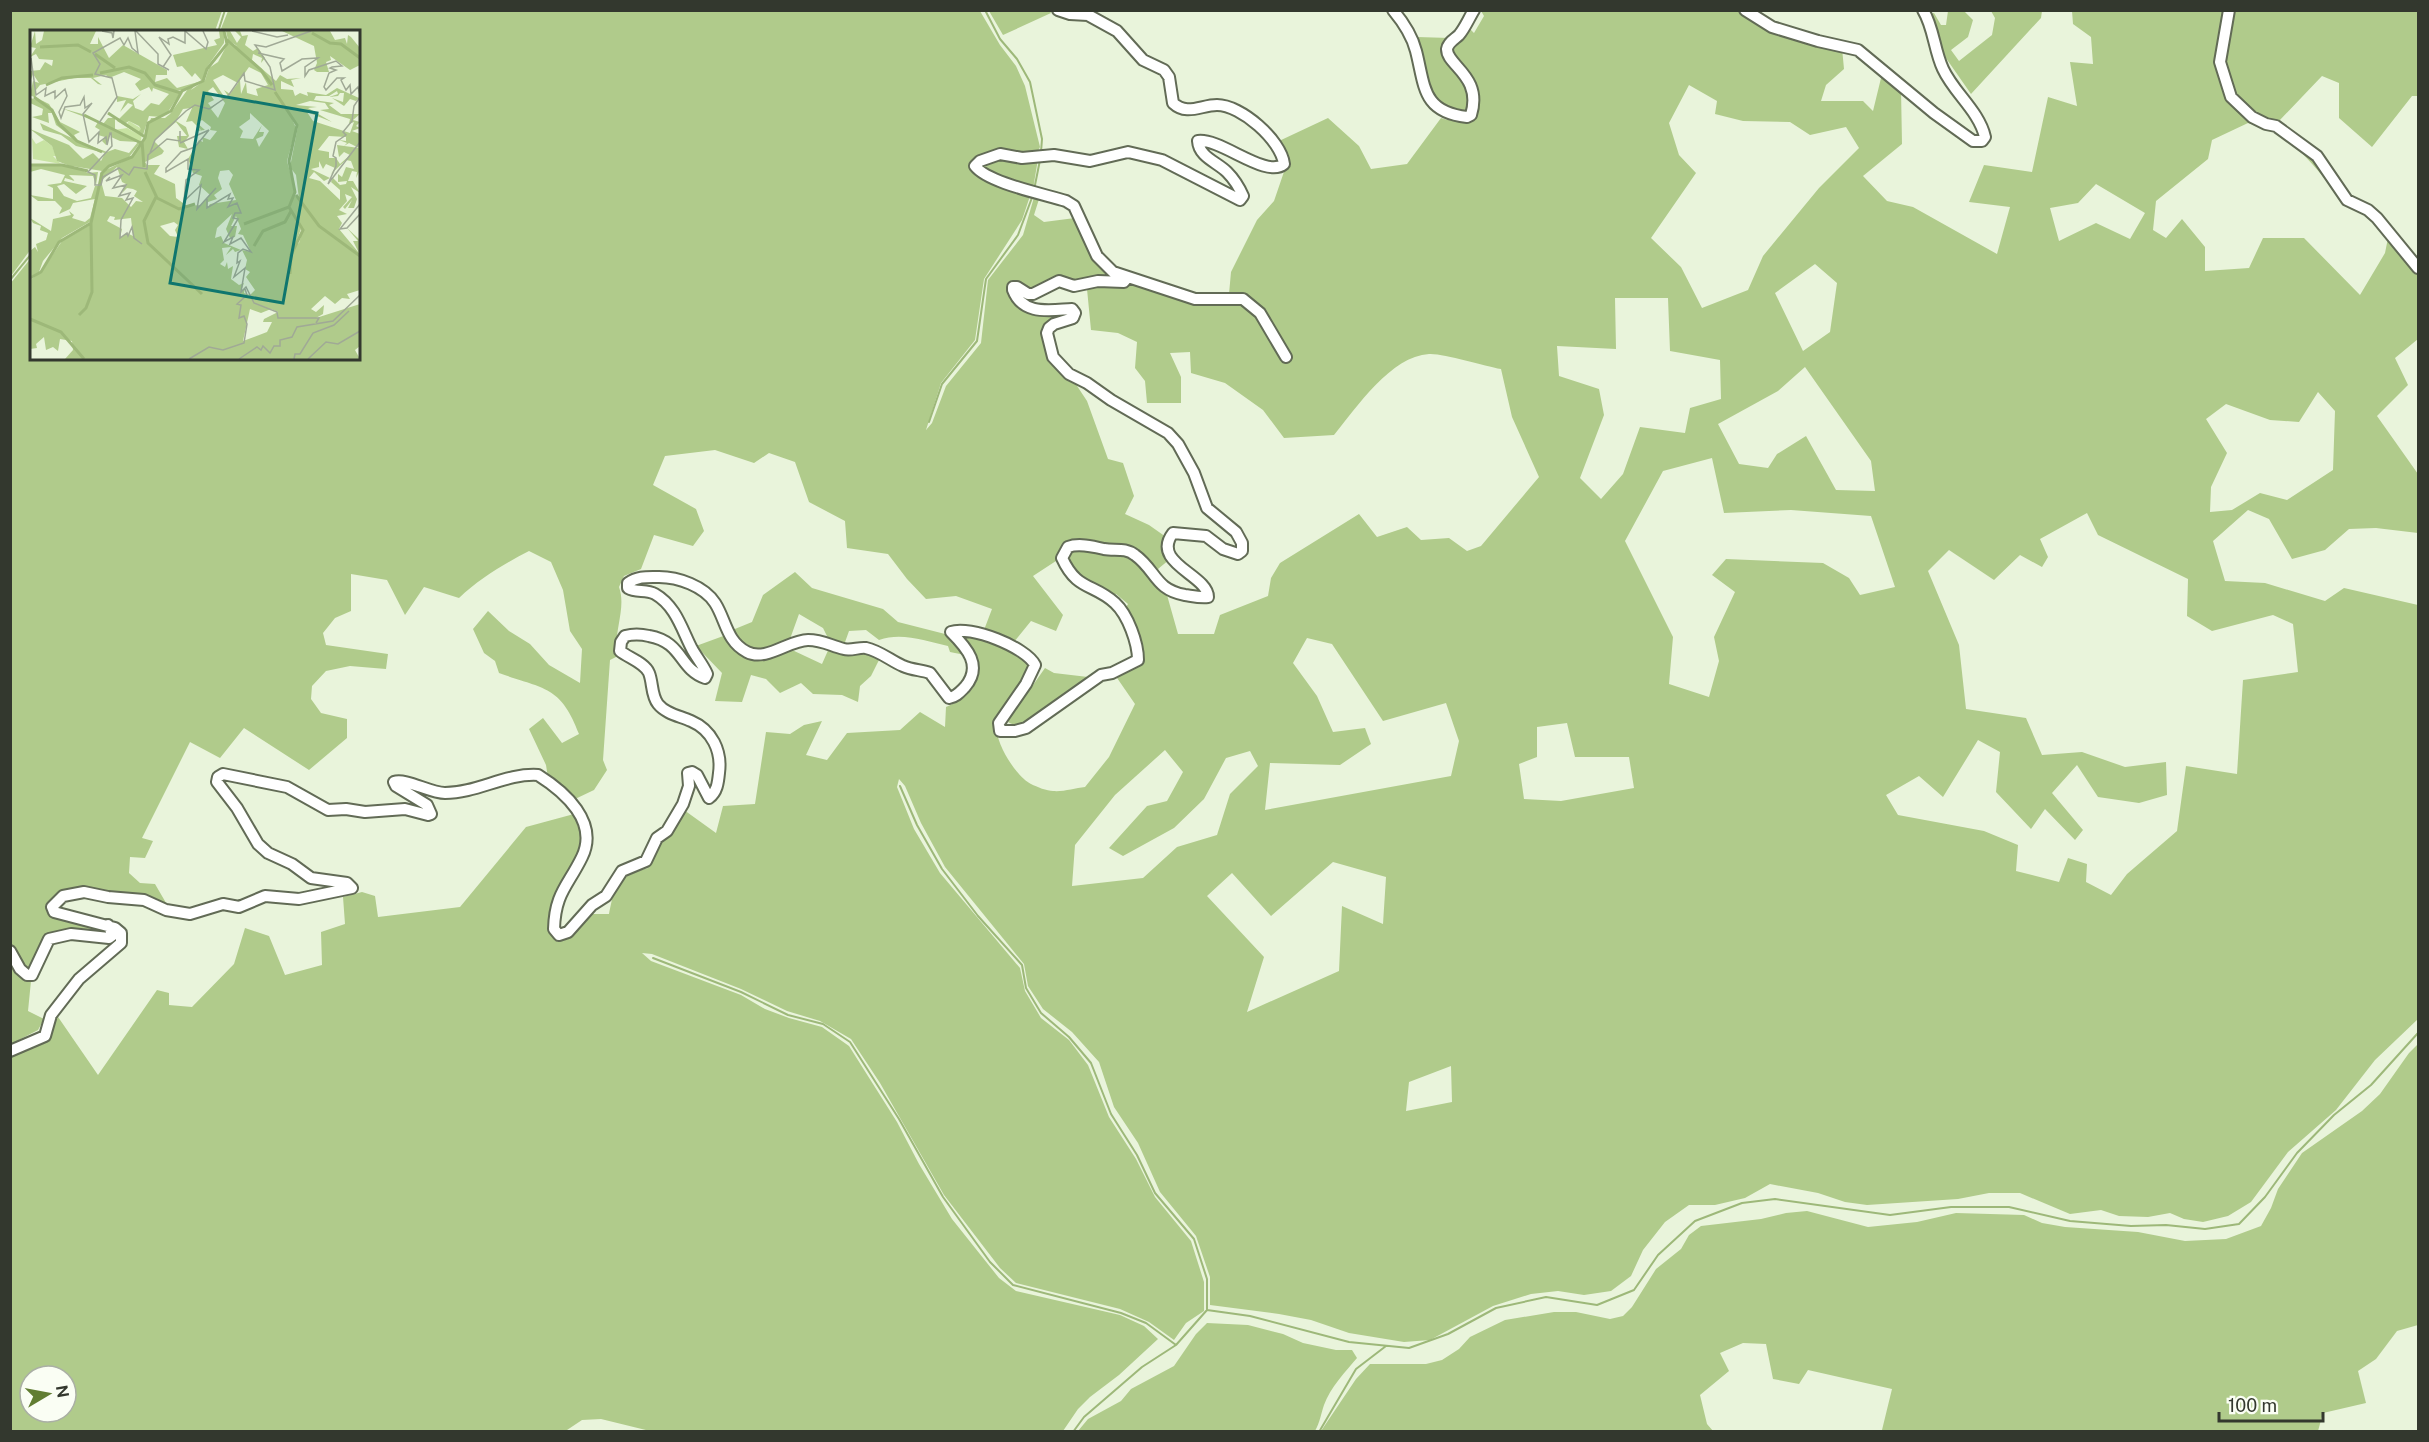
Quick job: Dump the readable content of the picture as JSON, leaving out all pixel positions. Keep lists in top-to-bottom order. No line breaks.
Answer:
{"scale_bar":"100 m","north":"right"}
